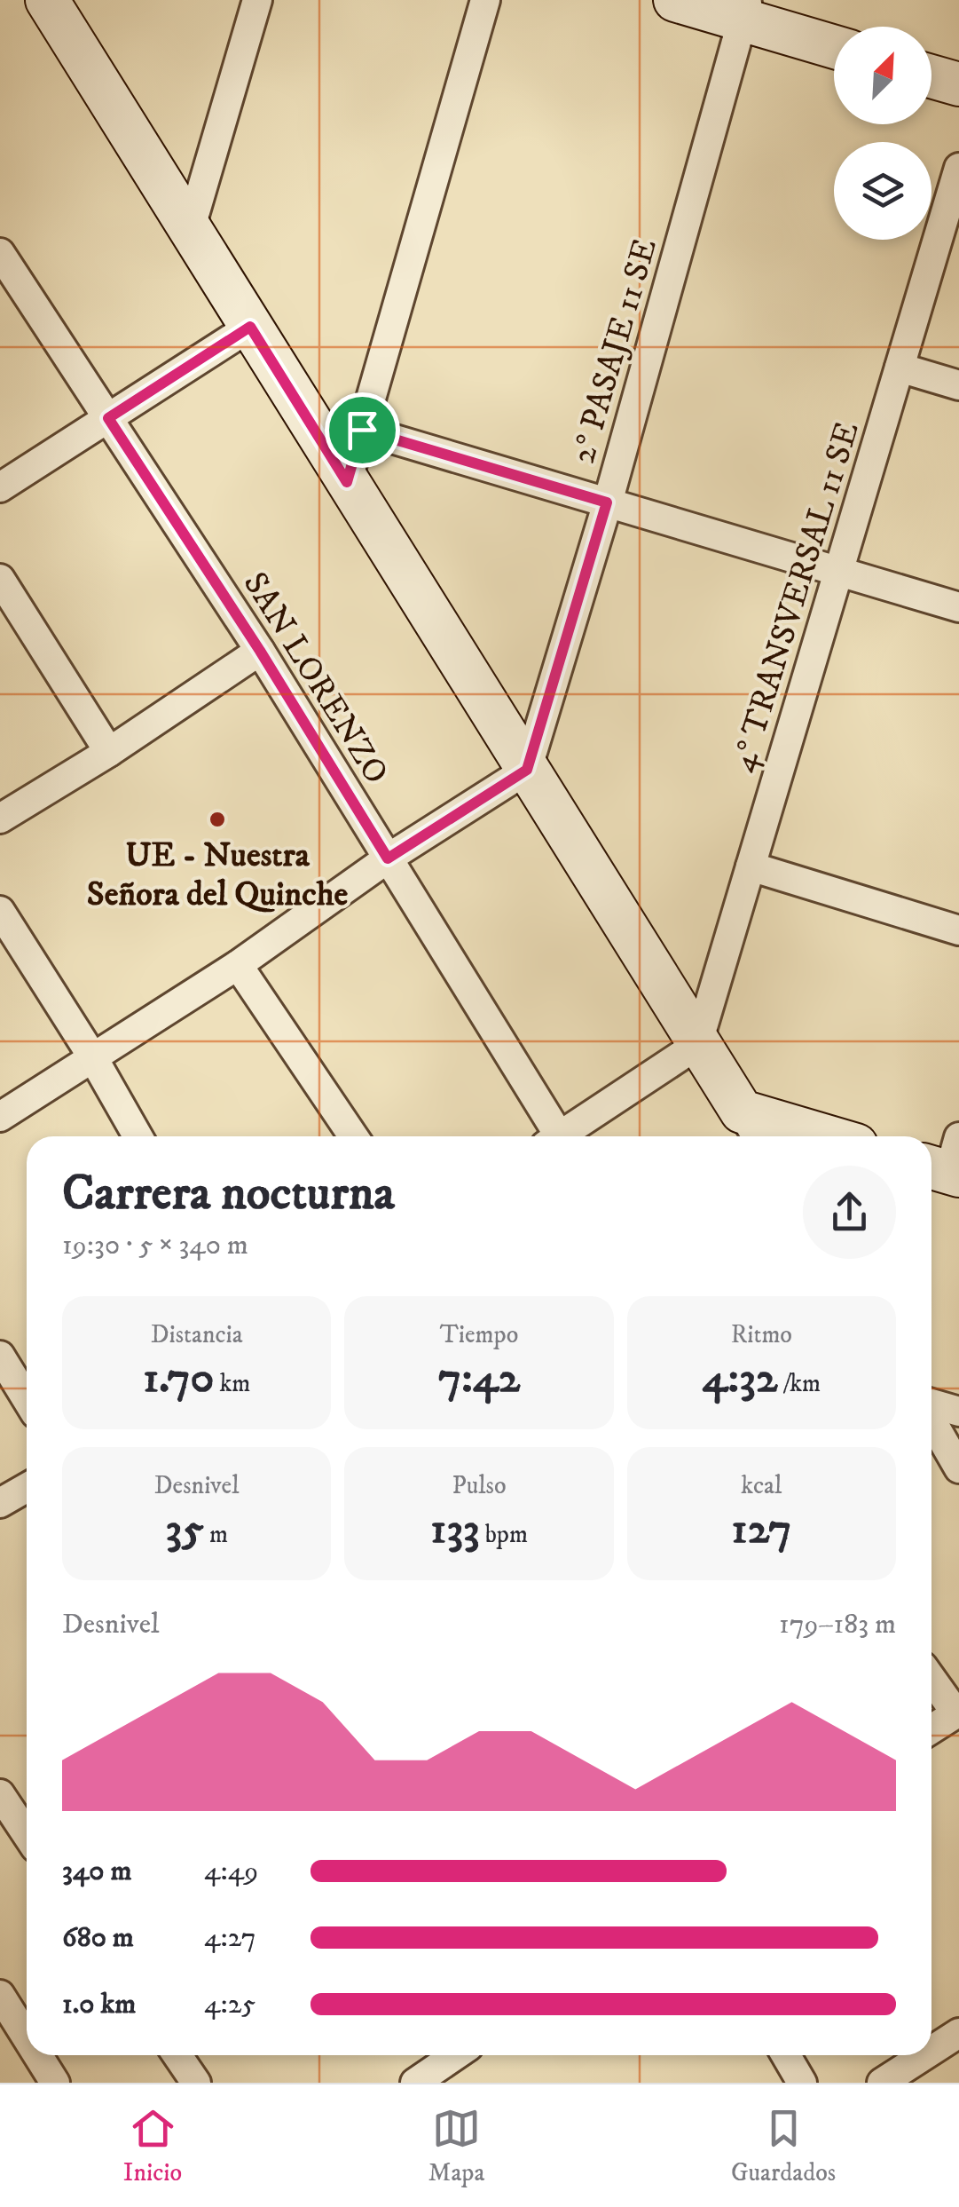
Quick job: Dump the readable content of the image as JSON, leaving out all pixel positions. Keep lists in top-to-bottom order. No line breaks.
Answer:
{"streets":{"street":["2° PASAJE 11 SE","4° TRANSVERSAL 11 SE","SAN LORENZO"]},"places":["UE - Nuestra Señora del Quinche"],"north":"top right","page":{"heading":["Carrera nocturna","19:30 · 5 × 340 m"],"stats":[["Distancia","1.70 km"],["Tiempo","7:42"],["Ritmo","4:32 /km"],["Desnivel","35 m"],["Pulso","133 bpm"],["kcal","127"]],"chart":["Desnivel","179–183 m"],"list":[{"name":"340 m","note":"4:49"},{"name":"680 m","note":"4:27"},{"name":"1.0 km","note":"4:25"}],"tabs":["Inicio","Mapa","Guardados"]}}
